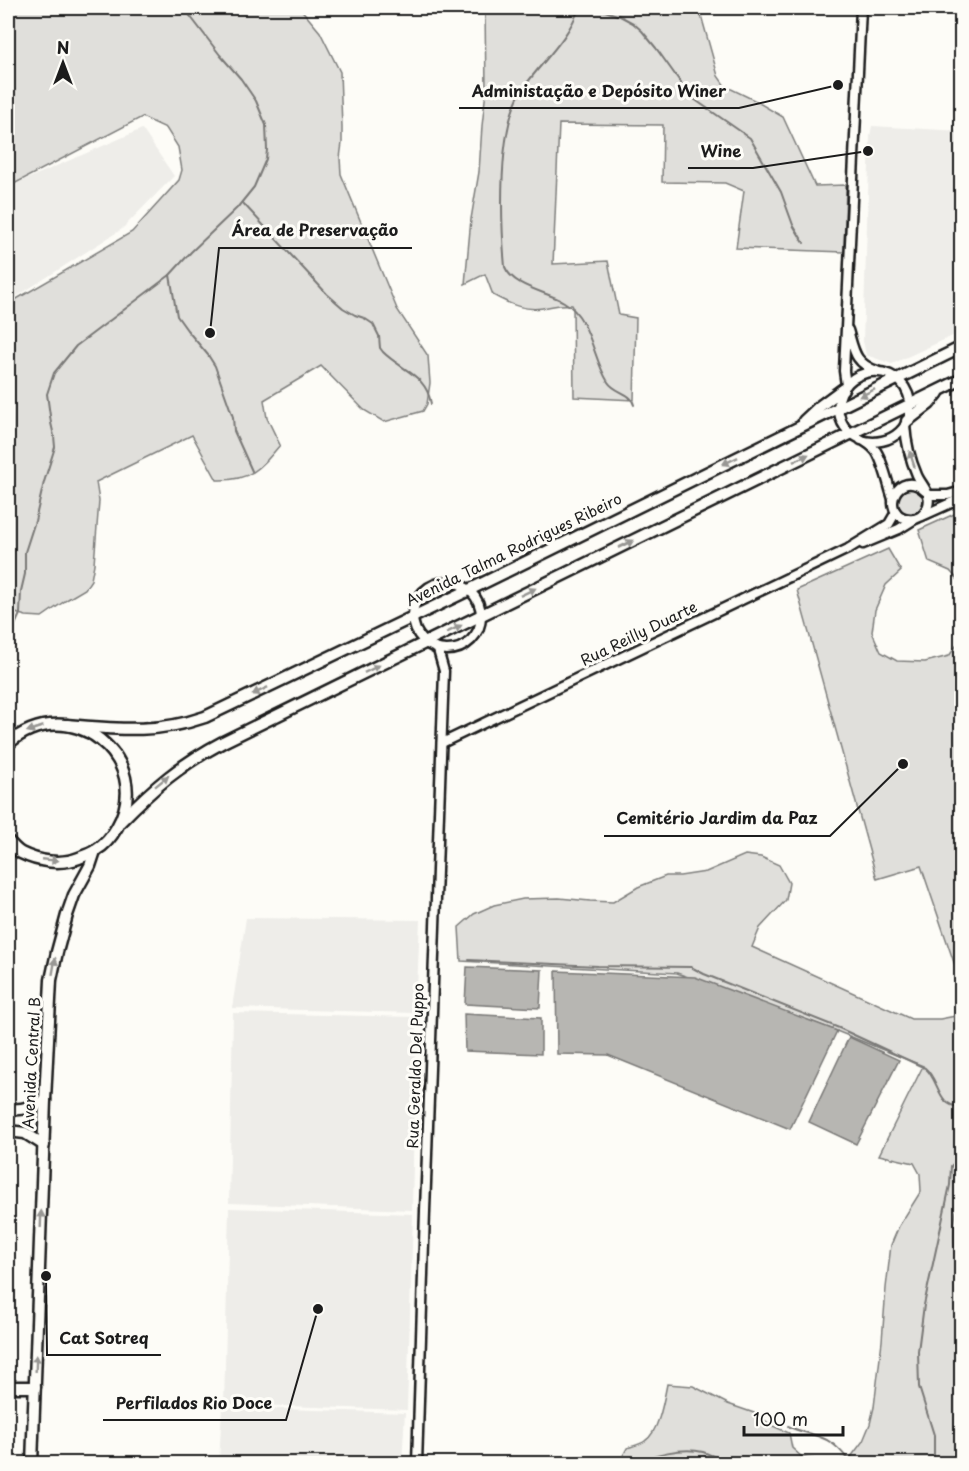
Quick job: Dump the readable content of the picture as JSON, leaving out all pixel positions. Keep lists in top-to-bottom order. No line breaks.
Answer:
{"streets":{"main road":["Avenida Talma Rodrigues Ribeiro","Avenida Central B"],"street":["Rua Reilly Duarte","Rua Geraldo Del Puppo"]},"crossings":[["Avenida Talma Rodrigues Ribeiro","Avenida Central B"],["Rua Reilly Duarte","Rua Geraldo Del Puppo"]],"places":["Administação e Depósito Winer","Wine","Área de Preservação","Cemitério Jardim da Paz","Cat Sotreq","Perfilados Rio Doce"],"scale_bar":"100 m","north":"top"}
